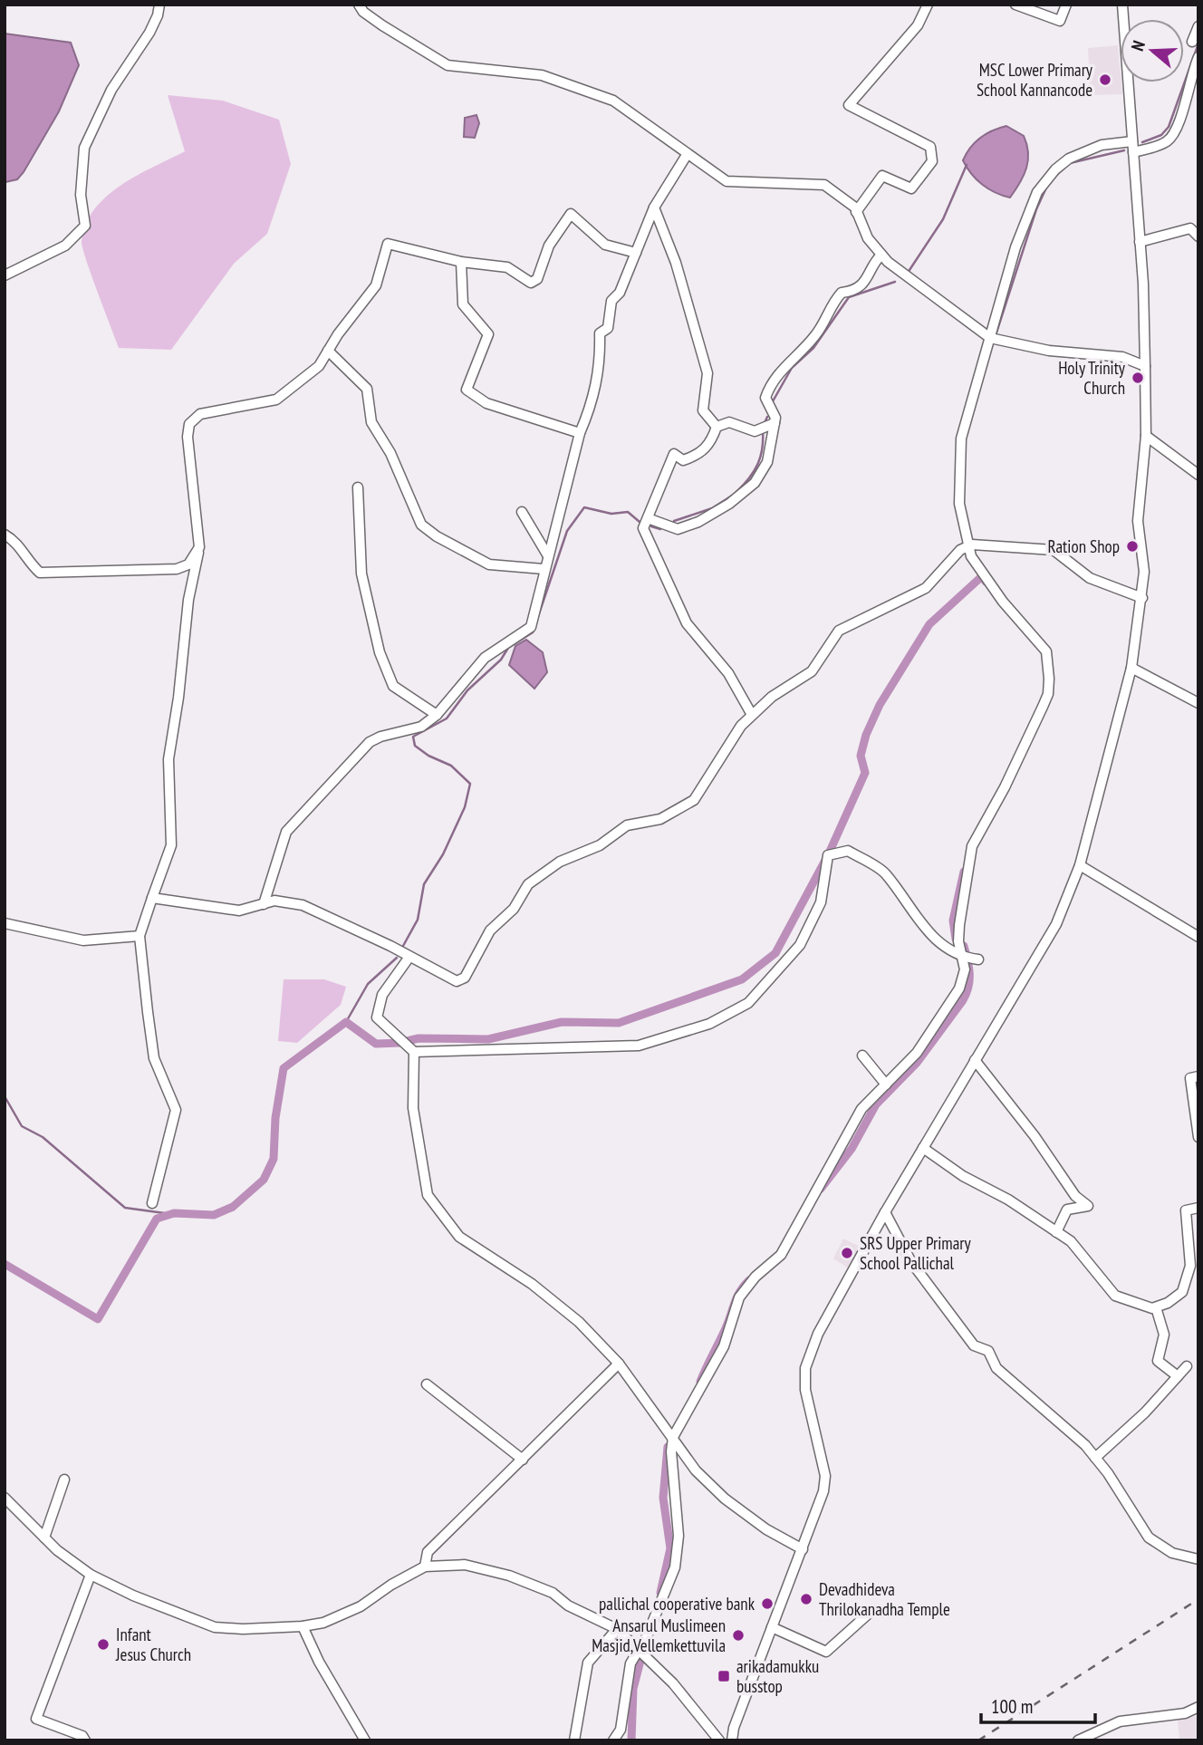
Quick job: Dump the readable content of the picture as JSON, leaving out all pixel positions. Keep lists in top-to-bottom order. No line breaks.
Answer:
{"places":{"other":["MSC Lower Primary School Kannancode","Holy Trinity Church","Ration Shop","SRS Upper Primary School Pallichal","Devadhideva Thrilokanadha Temple","pallichal cooperative bank","Ansarul Muslimeen Masjid,Vellemkettuvila","Infant Jesus Church"],"transit":["arikadamukku busstop"]},"scale_bar":"100 m","north":"left"}
